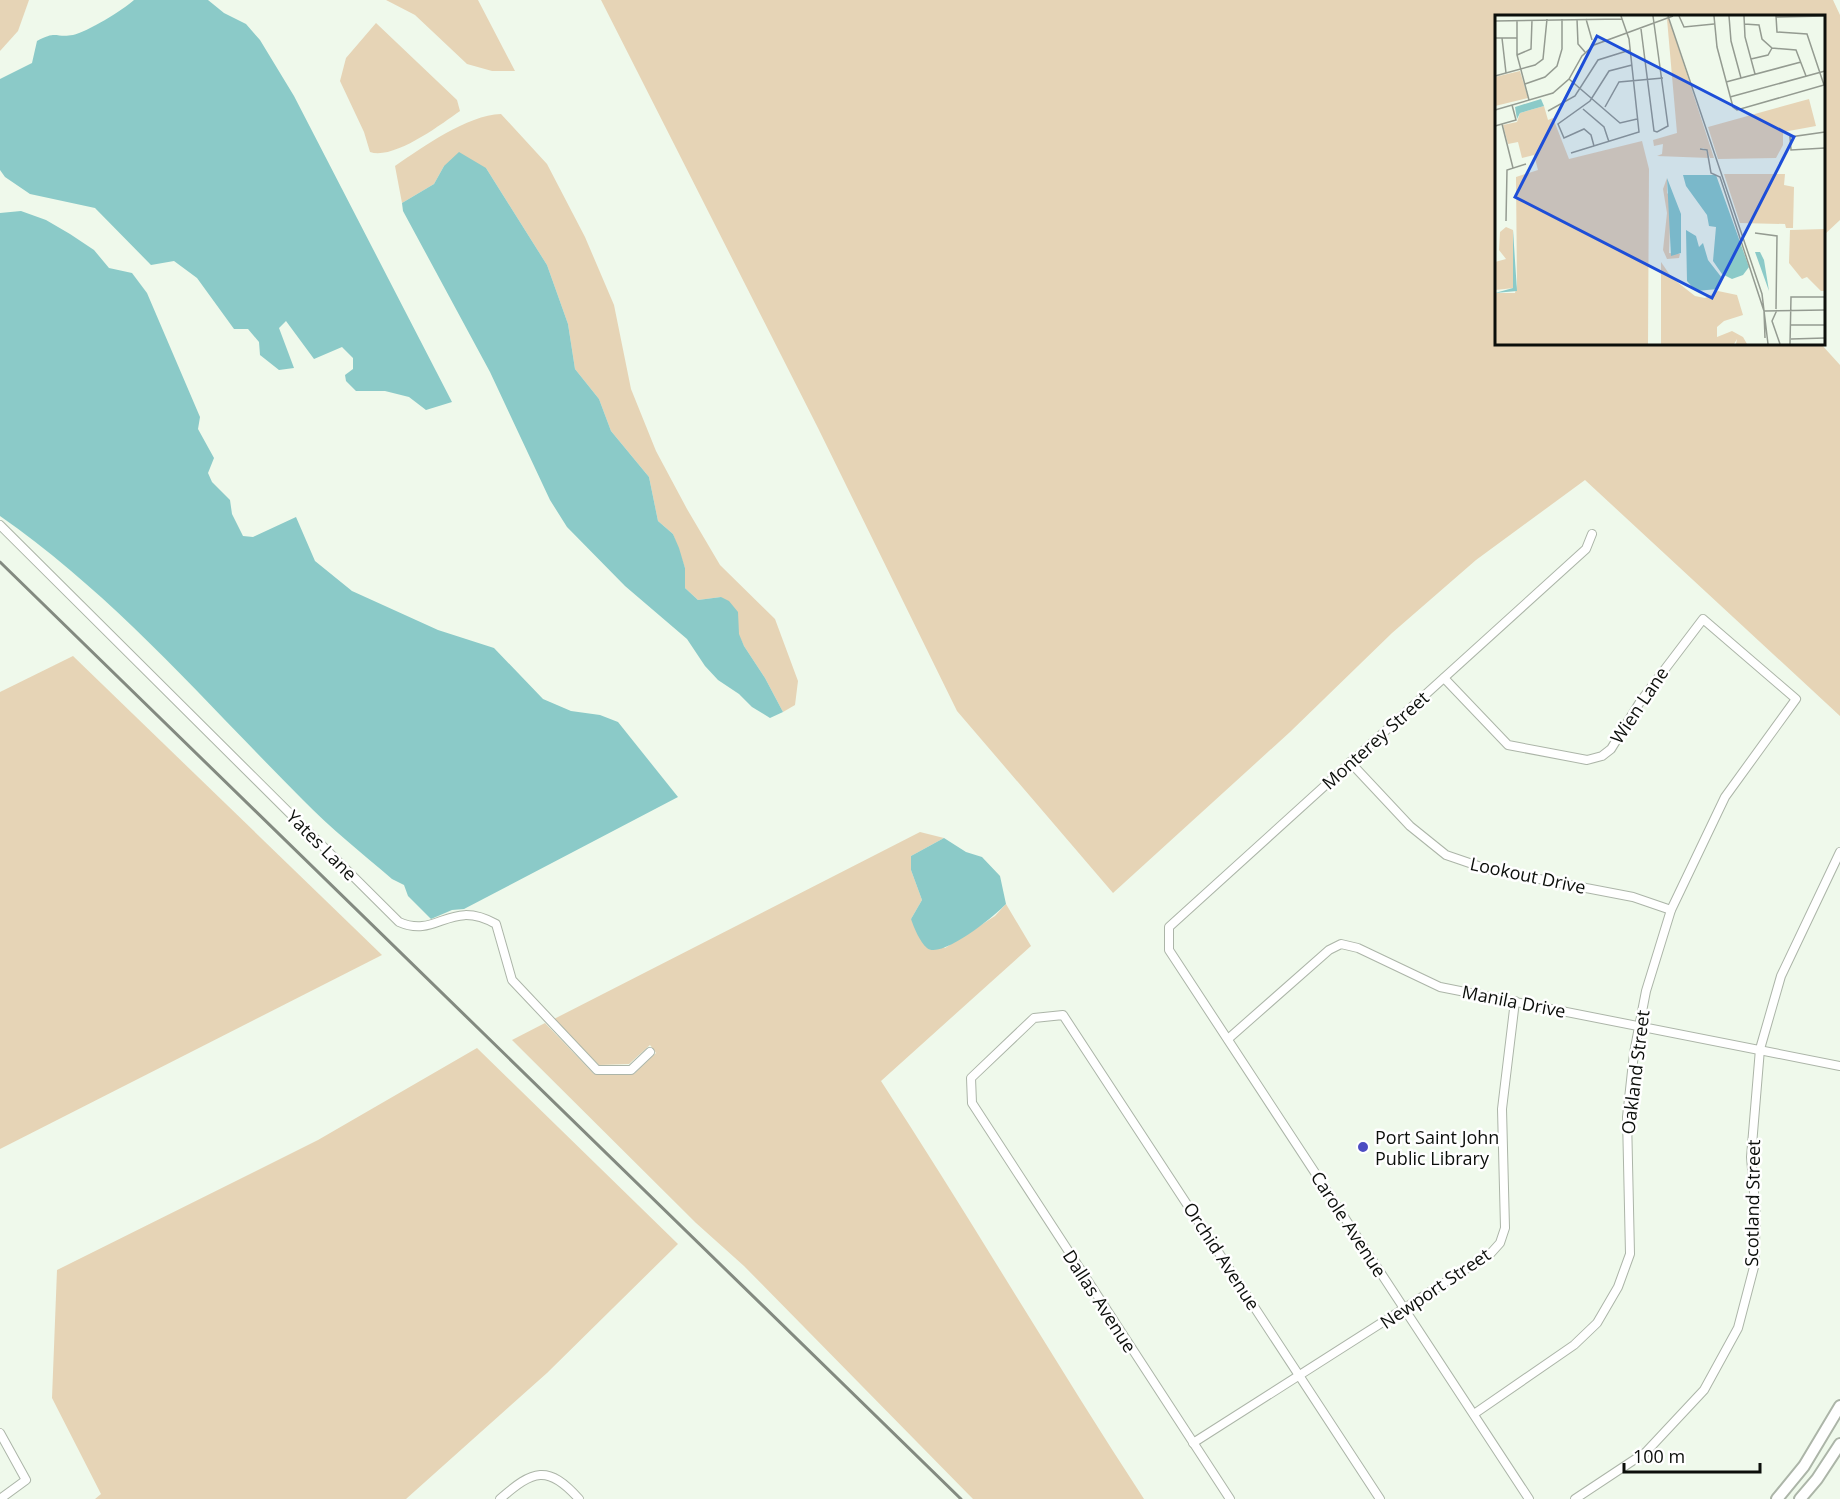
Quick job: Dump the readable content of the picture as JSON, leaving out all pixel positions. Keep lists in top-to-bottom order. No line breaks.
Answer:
{"streets":{"street":["Wien Lane","Monterey Street","Yates Lane","Lookout Drive","Manila Drive","Oakland Street","Scotland Street","Carole Avenue","Orchid Avenue","Newport Street","Dallas Avenue"]},"crossings":[["Wien Lane","Monterey Street"],["Wien Lane","Oakland Street"],["Monterey Street","Lookout Drive"],["Monterey Street","Carole Avenue"],["Lookout Drive","Oakland Street"],["Manila Drive","Oakland Street"],["Manila Drive","Scotland Street"],["Manila Drive","Carole Avenue"],["Manila Drive","Newport Street"],["Oakland Street","Carole Avenue"],["Carole Avenue","Newport Street"],["Orchid Avenue","Newport Street"],["Orchid Avenue","Dallas Avenue"],["Newport Street","Dallas Avenue"]],"places":["Port Saint John Public Library"],"scale_bar":"100 m"}
